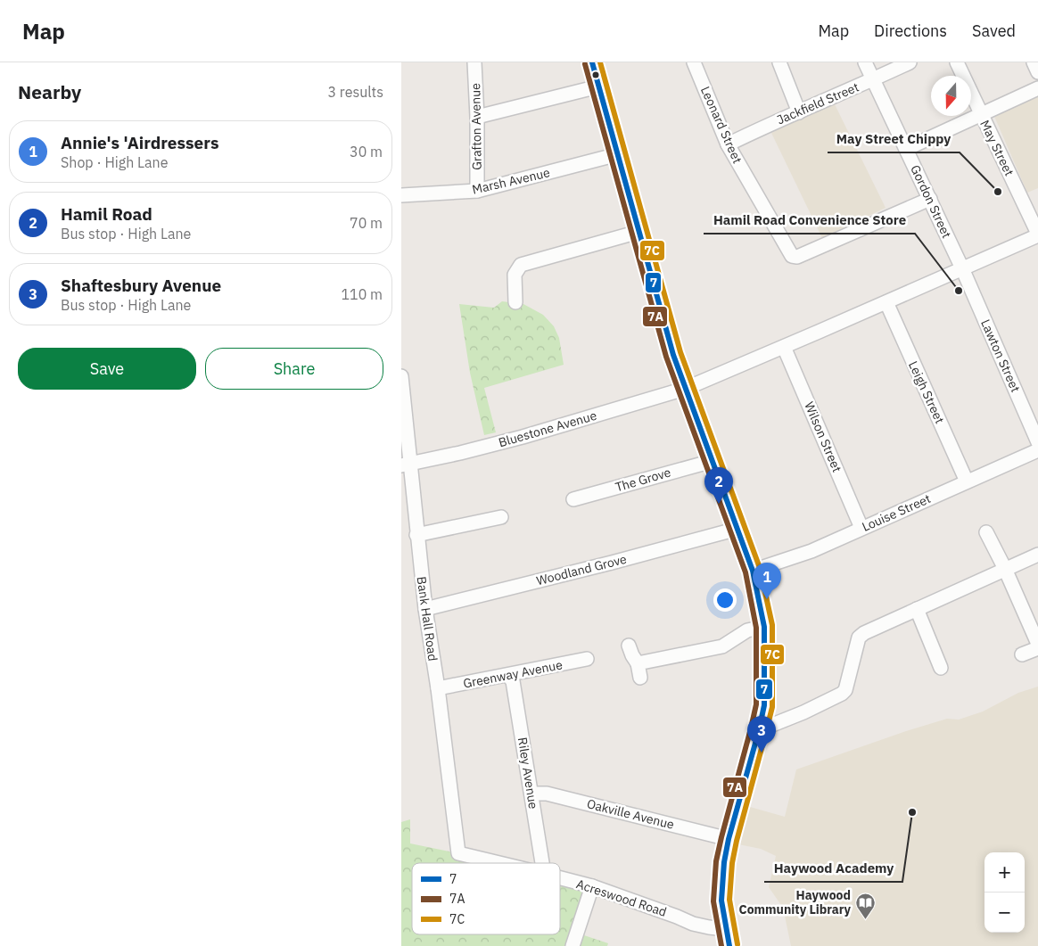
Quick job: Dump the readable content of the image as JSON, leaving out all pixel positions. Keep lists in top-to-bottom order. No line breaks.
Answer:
{"streets":{"street":["Jackfield Street","Leonard Street","Grafton Avenue","May Street","Marsh Avenue","Gordon Street","Lawton Street","Leigh Street","Bluestone Avenue","Wilson Street","The Grove","Louise Street","Woodland Grove","Bank Hall Road","Greenway Avenue","Riley Avenue","Oakville Avenue","Acreswood Road"]},"crossings":[["Jackfield Street","Leonard Street"],["Jackfield Street","Gordon Street"],["Leonard Street","Gordon Street"],["Grafton Avenue","Marsh Avenue"],["May Street","Bluestone Avenue"],["Gordon Street","Lawton Street"],["Gordon Street","Bluestone Avenue"],["Lawton Street","Bluestone Avenue"],["Leigh Street","Bluestone Avenue"],["Leigh Street","Louise Street"],["Bluestone Avenue","Wilson Street"],["Bluestone Avenue","Bank Hall Road"],["Wilson Street","Louise Street"],["Woodland Grove","Bank Hall Road"],["Bank Hall Road","Greenway Avenue"],["Bank Hall Road","Acreswood Road"],["Greenway Avenue","Riley Avenue"],["Riley Avenue","Oakville Avenue"]],"places":{"other":["May Street Chippy","Hamil Road Convenience Store","Haywood Academy"],"library":["Haywood Community Library"]},"lines":["transit line 7","transit line 7C","transit line 7A"],"legend":["7","7A","7C"],"north":"bottom","page":{"header":"Map","nav":["Map","Directions","Saved"],"heading":["Nearby","3 results"],"list":[{"mark":"1","name":"Annie's 'Airdressers","note":"Shop · High Lane","value":"30 m"},{"mark":"2","name":"Hamil Road","note":"Bus stop · High Lane","value":"70 m"},{"mark":"3","name":"Shaftesbury Avenue","note":"Bus stop · High Lane","value":"110 m"}],"buttons":["Save","Share"],"pins":["2","1","3"],"map_buttons":["+","−"]}}
